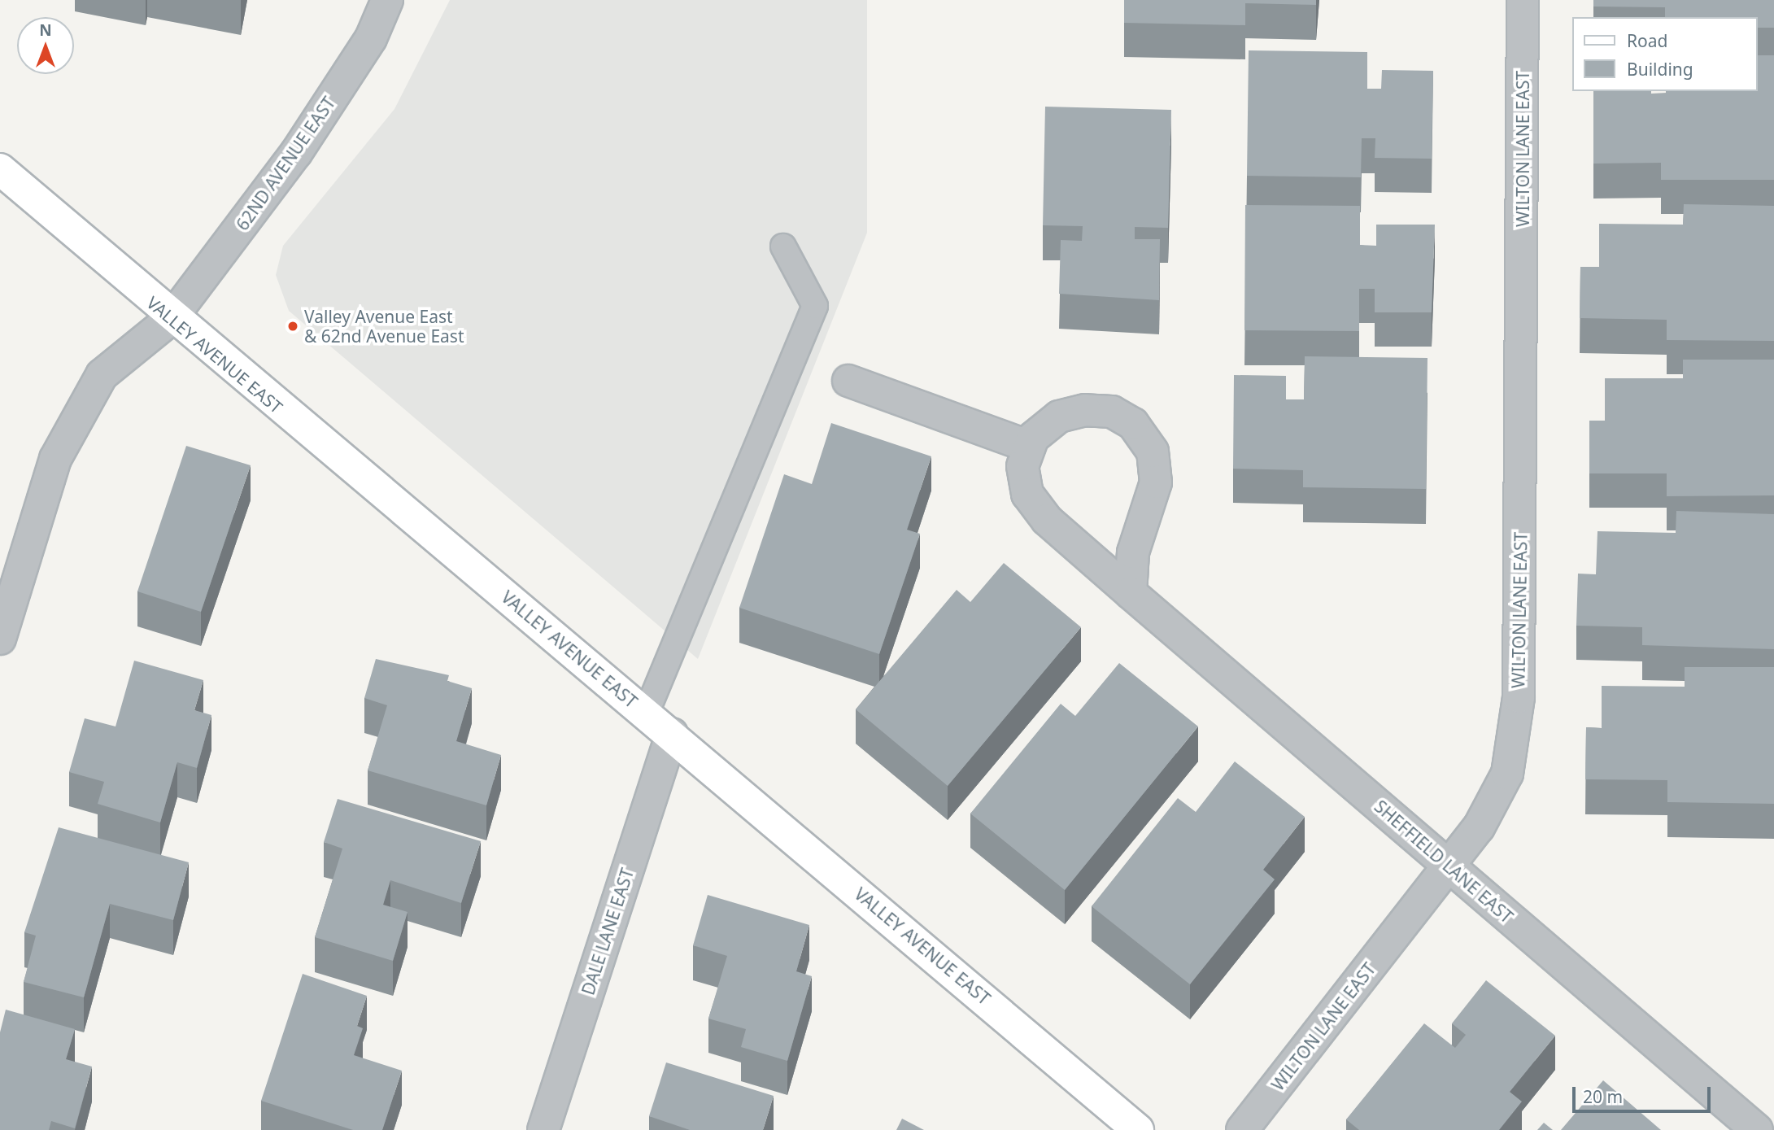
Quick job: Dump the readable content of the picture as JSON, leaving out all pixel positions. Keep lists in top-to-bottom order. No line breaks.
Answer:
{"streets":{"main road":["VALLEY AVENUE EAST"],"street":["WILTON LANE EAST","62ND AVENUE EAST","SHEFFIELD LANE EAST","DALE LANE EAST"]},"crossings":[["WILTON LANE EAST","SHEFFIELD LANE EAST"],["62ND AVENUE EAST","VALLEY AVENUE EAST"],["VALLEY AVENUE EAST","DALE LANE EAST"]],"places":["Valley Avenue East & 62nd Avenue East"],"legend":["Road","Building"],"scale_bar":"20 m","north":"top"}
